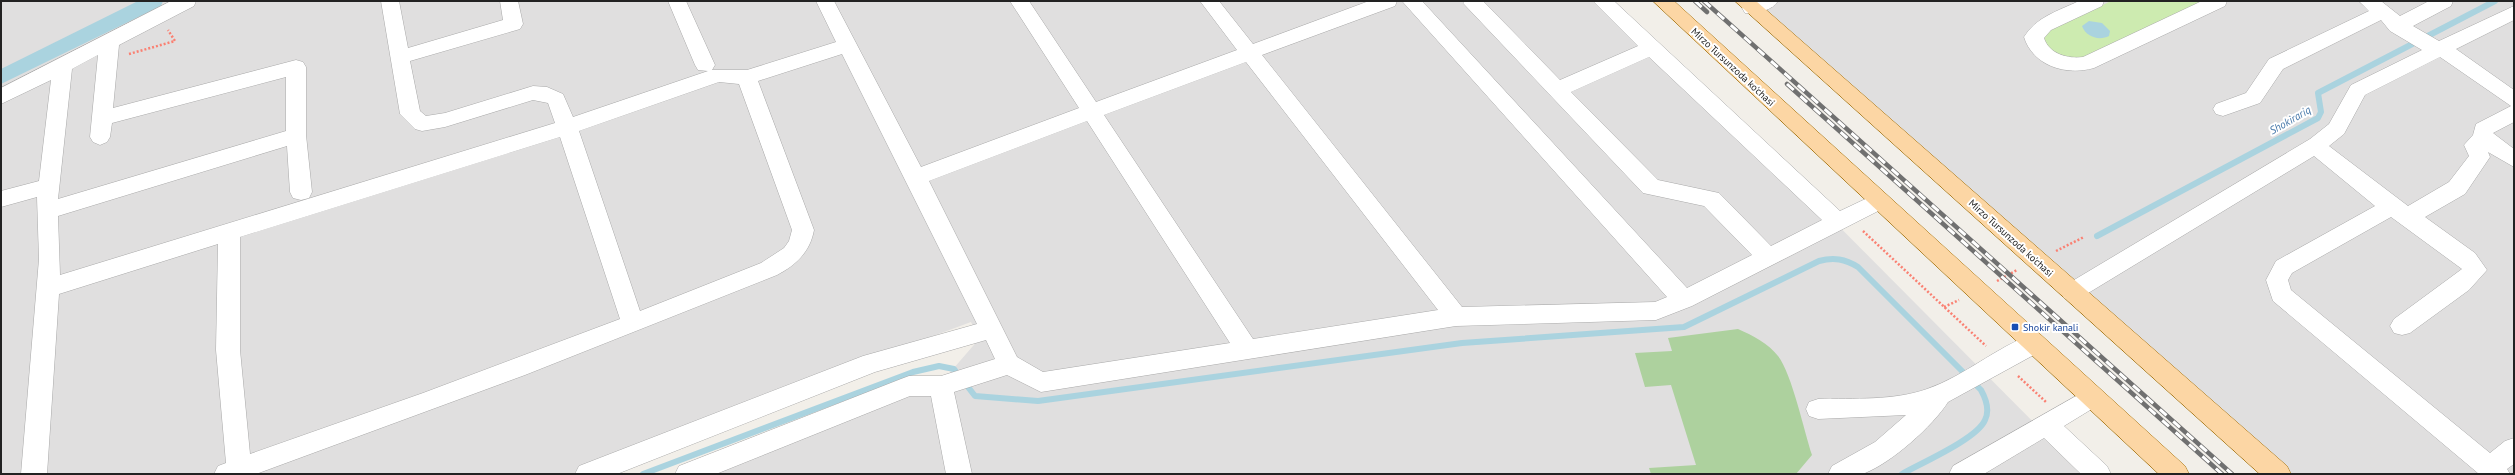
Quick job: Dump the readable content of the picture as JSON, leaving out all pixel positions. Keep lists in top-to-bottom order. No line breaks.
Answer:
{"streets":{"main road":["Mirzo Tursunzoda ko'chasi"]},"water":["Shokirariq"],"places":{"transit":["Shokir kanali"]}}
